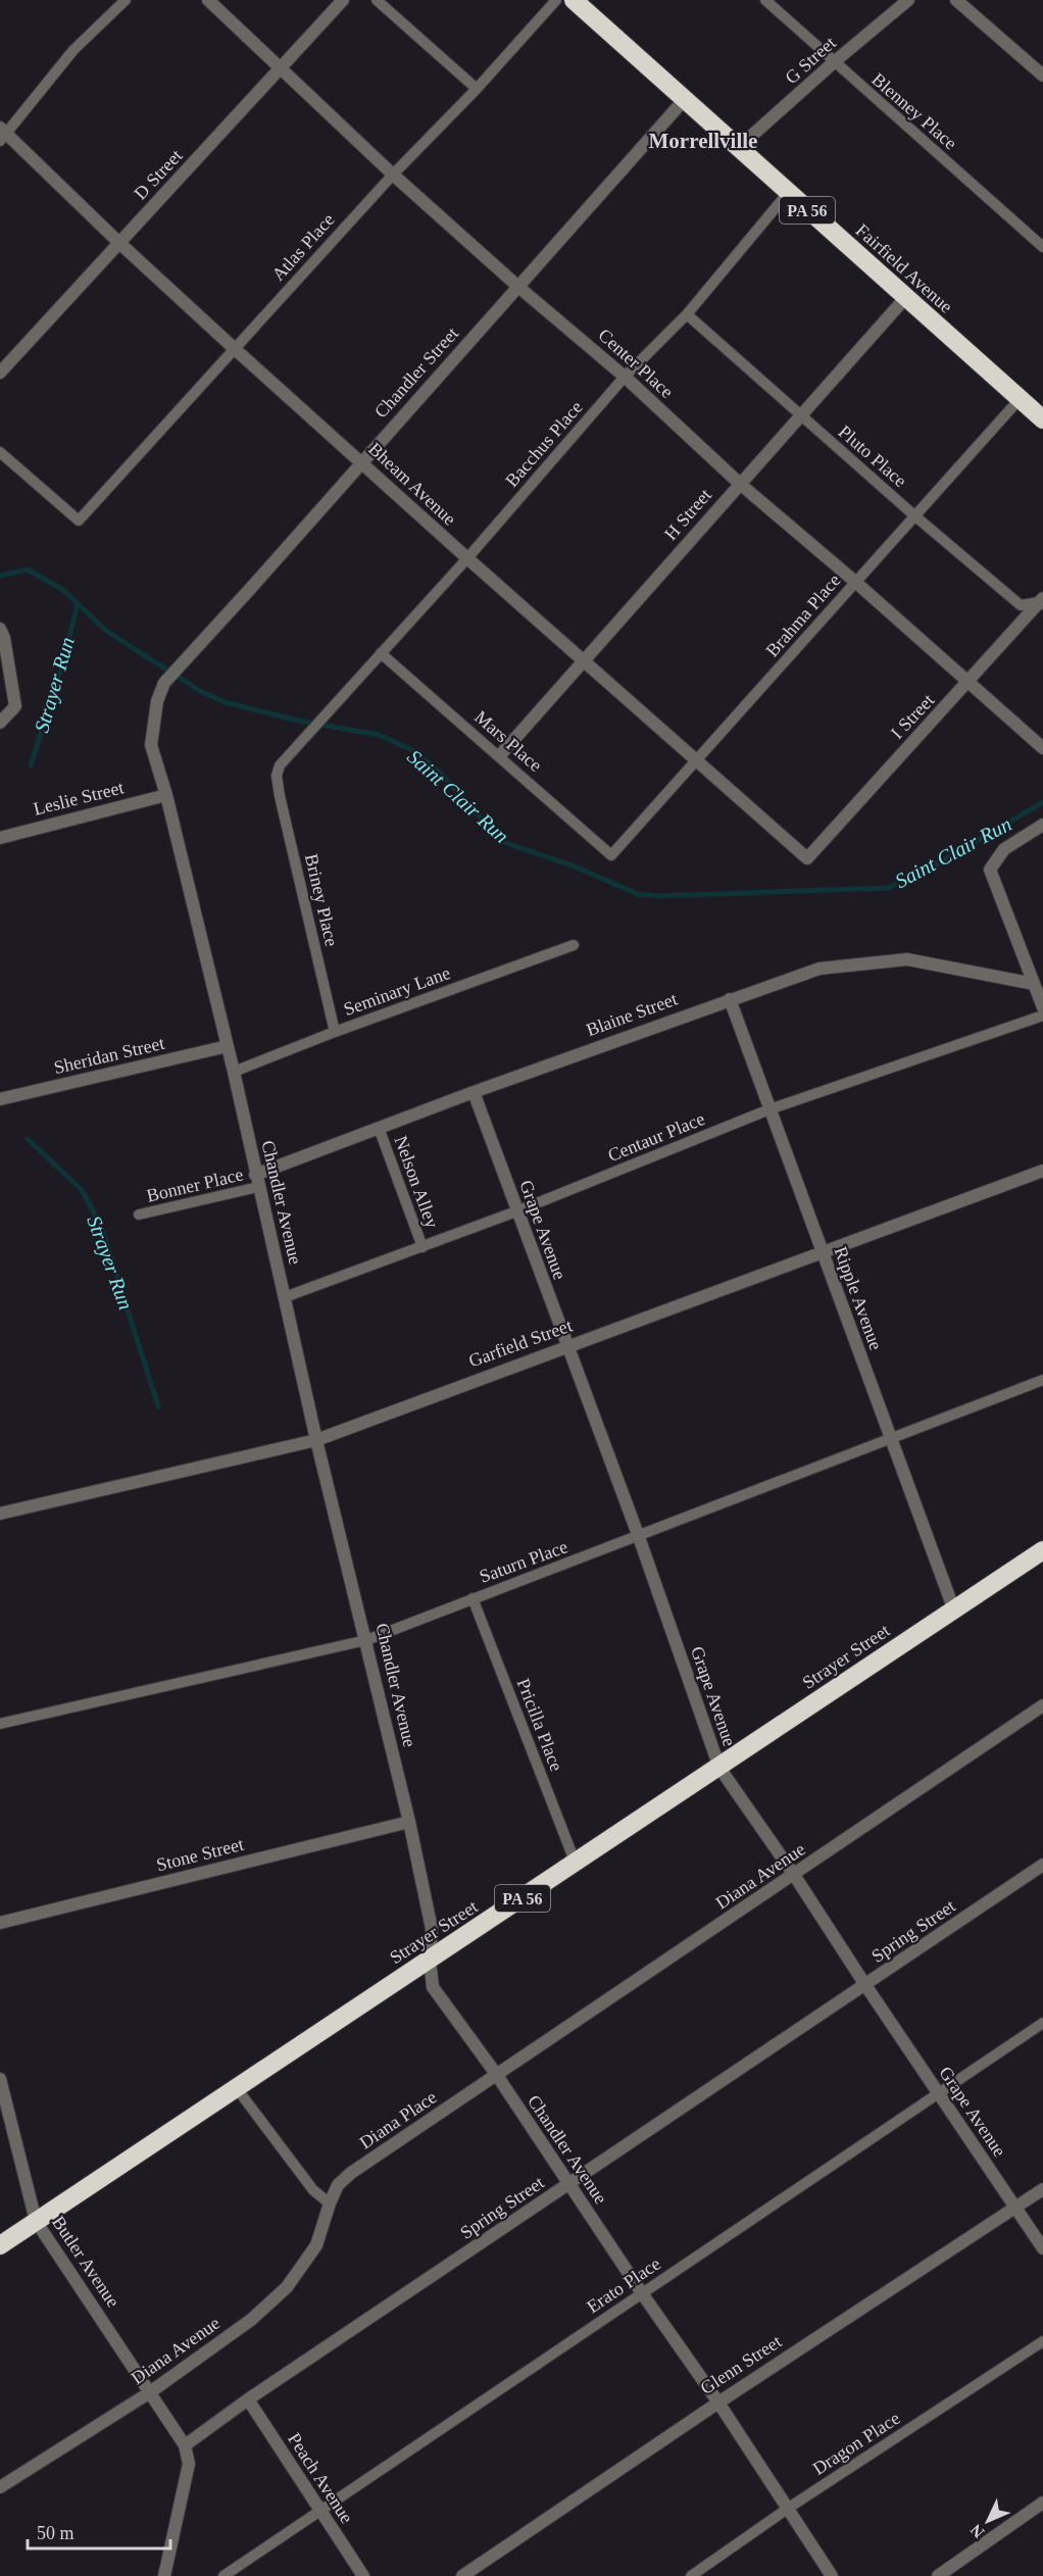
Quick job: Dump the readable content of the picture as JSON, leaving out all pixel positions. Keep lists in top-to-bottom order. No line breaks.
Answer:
{"streets":{"highway":["PA 56","Fairfield Avenue","Strayer Street"],"street":["G Street","D Street","Center Place","Chandler Street","Bheam Avenue","H Street","I Street","Leslie Street","Blaine Street","Sheridan Street","Chandler Avenue","Grape Avenue","Ripple Avenue","Garfield Street","Stone Street","Diana Avenue","Spring Street","Diana Place","Butler Avenue","Glenn Street","Peach Avenue"],"lane":["Blenney Place","Atlas Place","Bacchus Place","Pluto Place","Brahma Place","Mars Place","Briney Place","Seminary Lane","Centaur Place","Nelson Alley","Bonner Place","Saturn Place","Pricilla Place","Erato Place","Dragon Place"]},"crossings":[["G Street","Blenney Place"],["G Street","Fairfield Avenue"],["D Street","Center Place"],["D Street","Bheam Avenue"],["Atlas Place","Center Place"],["Atlas Place","Bheam Avenue"],["Fairfield Avenue","Chandler Street"],["Fairfield Avenue","Bacchus Place"],["Fairfield Avenue","H Street"],["Fairfield Avenue","Brahma Place"],["Center Place","Chandler Street"],["Center Place","Bacchus Place"],["Center Place","H Street"],["Center Place","Brahma Place"],["Center Place","I Street"],["Chandler Street","Bheam Avenue"],["Chandler Street","Chandler Avenue"],["Bacchus Place","Pluto Place"],["Bacchus Place","Bheam Avenue"],["Bacchus Place","Mars Place"],["Bacchus Place","Briney Place"],["Pluto Place","H Street"],["Pluto Place","Brahma Place"],["Pluto Place","I Street"],["Bheam Avenue","H Street"],["Bheam Avenue","Brahma Place"],["Bheam Avenue","I Street"],["H Street","Mars Place"],["Brahma Place","Mars Place"],["Leslie Street","Chandler Avenue"],["Briney Place","Seminary Lane"],["Seminary Lane","Chandler Avenue"],["Blaine Street","Nelson Alley"],["Blaine Street","Bonner Place"],["Blaine Street","Chandler Avenue"],["Blaine Street","Grape Avenue"],["Blaine Street","Ripple Avenue"],["Sheridan Street","Chandler Avenue"],["Centaur Place","Nelson Alley"],["Centaur Place","Chandler Avenue"],["Centaur Place","Grape Avenue"],["Centaur Place","Ripple Avenue"],["Bonner Place","Chandler Avenue"],["Chandler Avenue","Garfield Street"],["Chandler Avenue","Saturn Place"],["Chandler Avenue","Strayer Street"],["Chandler Avenue","Stone Street"],["Chandler Avenue","Diana Avenue"],["Chandler Avenue","Spring Street"],["Chandler Avenue","Diana Place"],["Chandler Avenue","Erato Place"],["Chandler Avenue","Glenn Street"],["Chandler Avenue","Dragon Place"],["Grape Avenue","Garfield Street"],["Grape Avenue","Saturn Place"],["Grape Avenue","Strayer Street"],["Grape Avenue","Diana Avenue"],["Grape Avenue","Spring Street"],["Grape Avenue","Erato Place"],["Grape Avenue","Glenn Street"],["Ripple Avenue","Garfield Street"],["Ripple Avenue","Saturn Place"],["Ripple Avenue","Strayer Street"],["Saturn Place","Pricilla Place"],["Strayer Street","Pricilla Place"],["Strayer Street","Butler Avenue"],["Diana Avenue","Diana Place"],["Diana Avenue","Butler Avenue"],["Spring Street","Butler Avenue"],["Spring Street","Peach Avenue"],["Erato Place","Peach Avenue"]],"districts":["Morrellville"],"water":["Strayer Run","Saint Clair Run"],"scale_bar":"50 m","north":"bottom left"}
